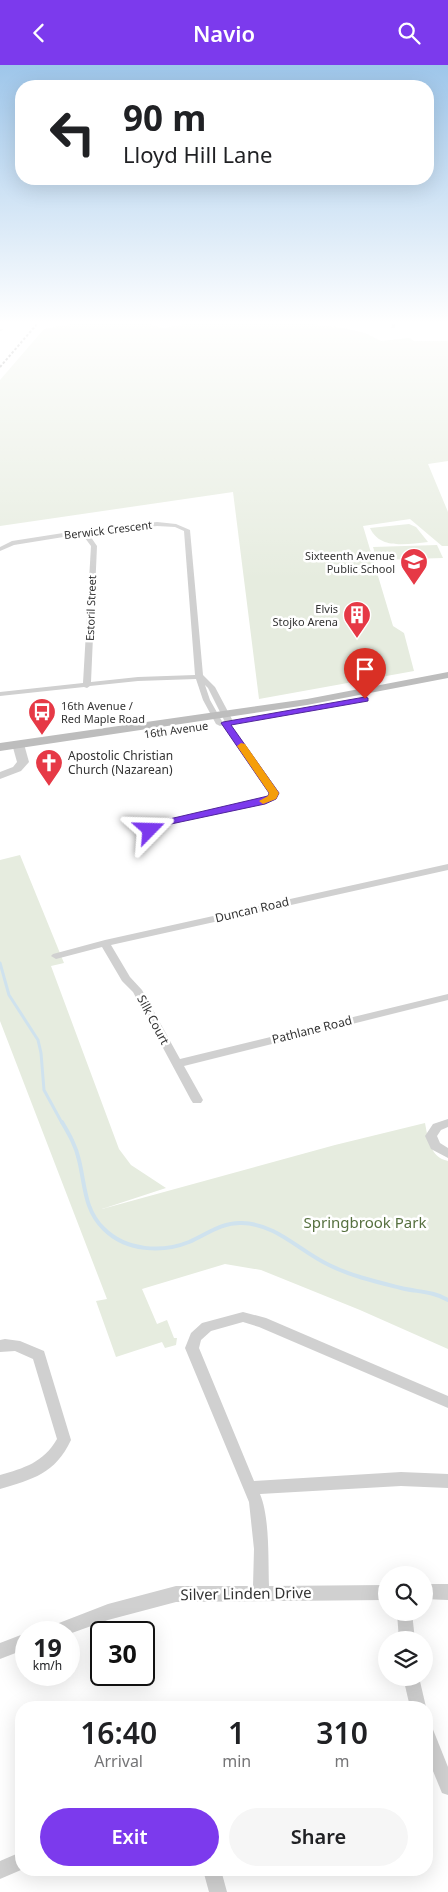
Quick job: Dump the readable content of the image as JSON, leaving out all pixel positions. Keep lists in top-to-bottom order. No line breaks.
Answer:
{"streets":{"main road":["16th Avenue"],"street":["Berwick Crescent","Estoril Street","Duncan Road","Silk Court","Pathlane Road","Silver Linden Drive"]},"crossings":[["Berwick Crescent","Estoril Street"],["Berwick Crescent","16th Avenue"],["Duncan Road","Silk Court"],["Silk Court","Pathlane Road"]],"parks":["Springbrook Park"],"places":{"school or university":["Sixteenth Avenue Public School"],"building":["Elvis Stojko Arena"],"bus stop":["16th Avenue / Red Maple Road"],"church":["Apostolic Christian Church (Nazarean)"]},"page":{"header":"Navio","turn":["90 m","Lloyd Hill Lane"],"speed":"19 km/h","limit":"30","eta":["16:40","Arrival","1","min","310","m"],"buttons":["Exit","Share"]}}
